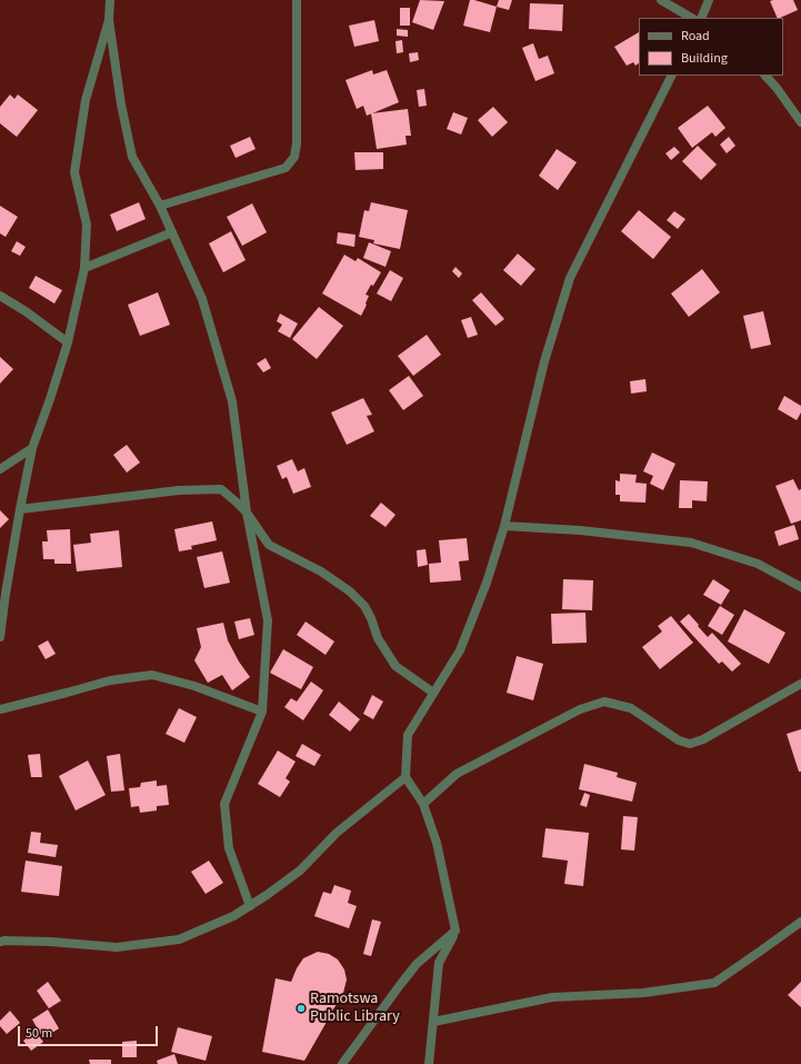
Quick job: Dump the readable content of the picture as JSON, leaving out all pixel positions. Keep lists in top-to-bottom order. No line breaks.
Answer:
{"places":["Ramotswa Public Library"],"legend":["Road","Building"],"scale_bar":"50 m"}
